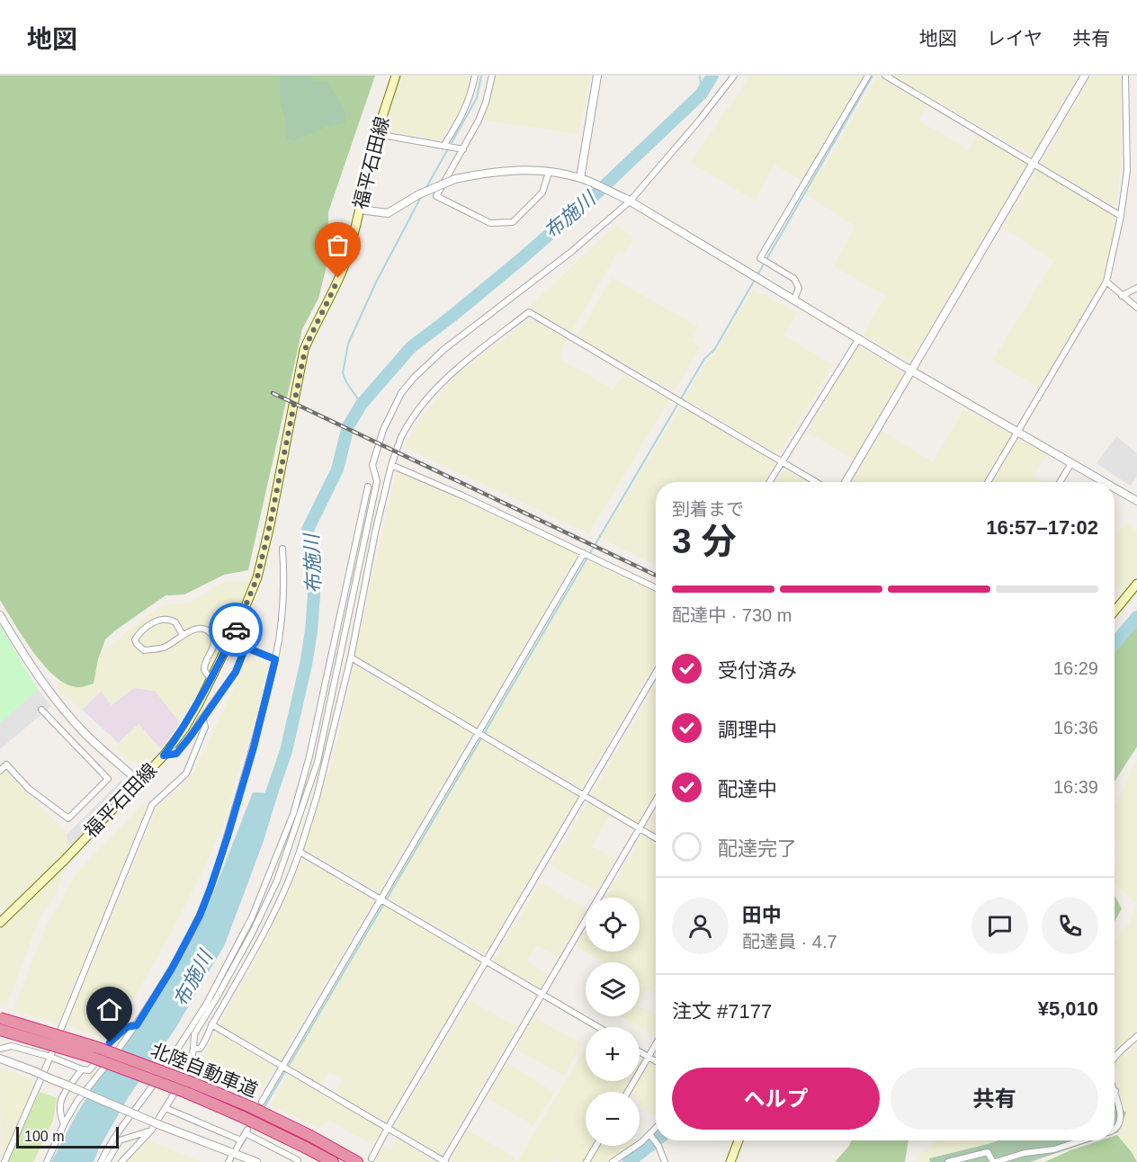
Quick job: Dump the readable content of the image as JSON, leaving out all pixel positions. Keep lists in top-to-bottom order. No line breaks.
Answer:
{"streets":{"highway":["北陸自動車道"],"main road":["福平石田線"]},"water":["布施川"],"scale_bar":"100 m","page":{"header":"地図","nav":["地図","レイヤ","共有"],"heading":["3 分","到着まで","16:57–17:02"],"panel":["田中","配達員 · 4.7","注文 #7177","¥5,010"],"bar":"配達中 · 730 m","list":[["受付済み","16:29"],["調理中","16:36"],["配達中","16:39"],"配達完了"],"map_buttons":["+","−"],"buttons":["ヘルプ","共有"],"scale":"100 m"}}
